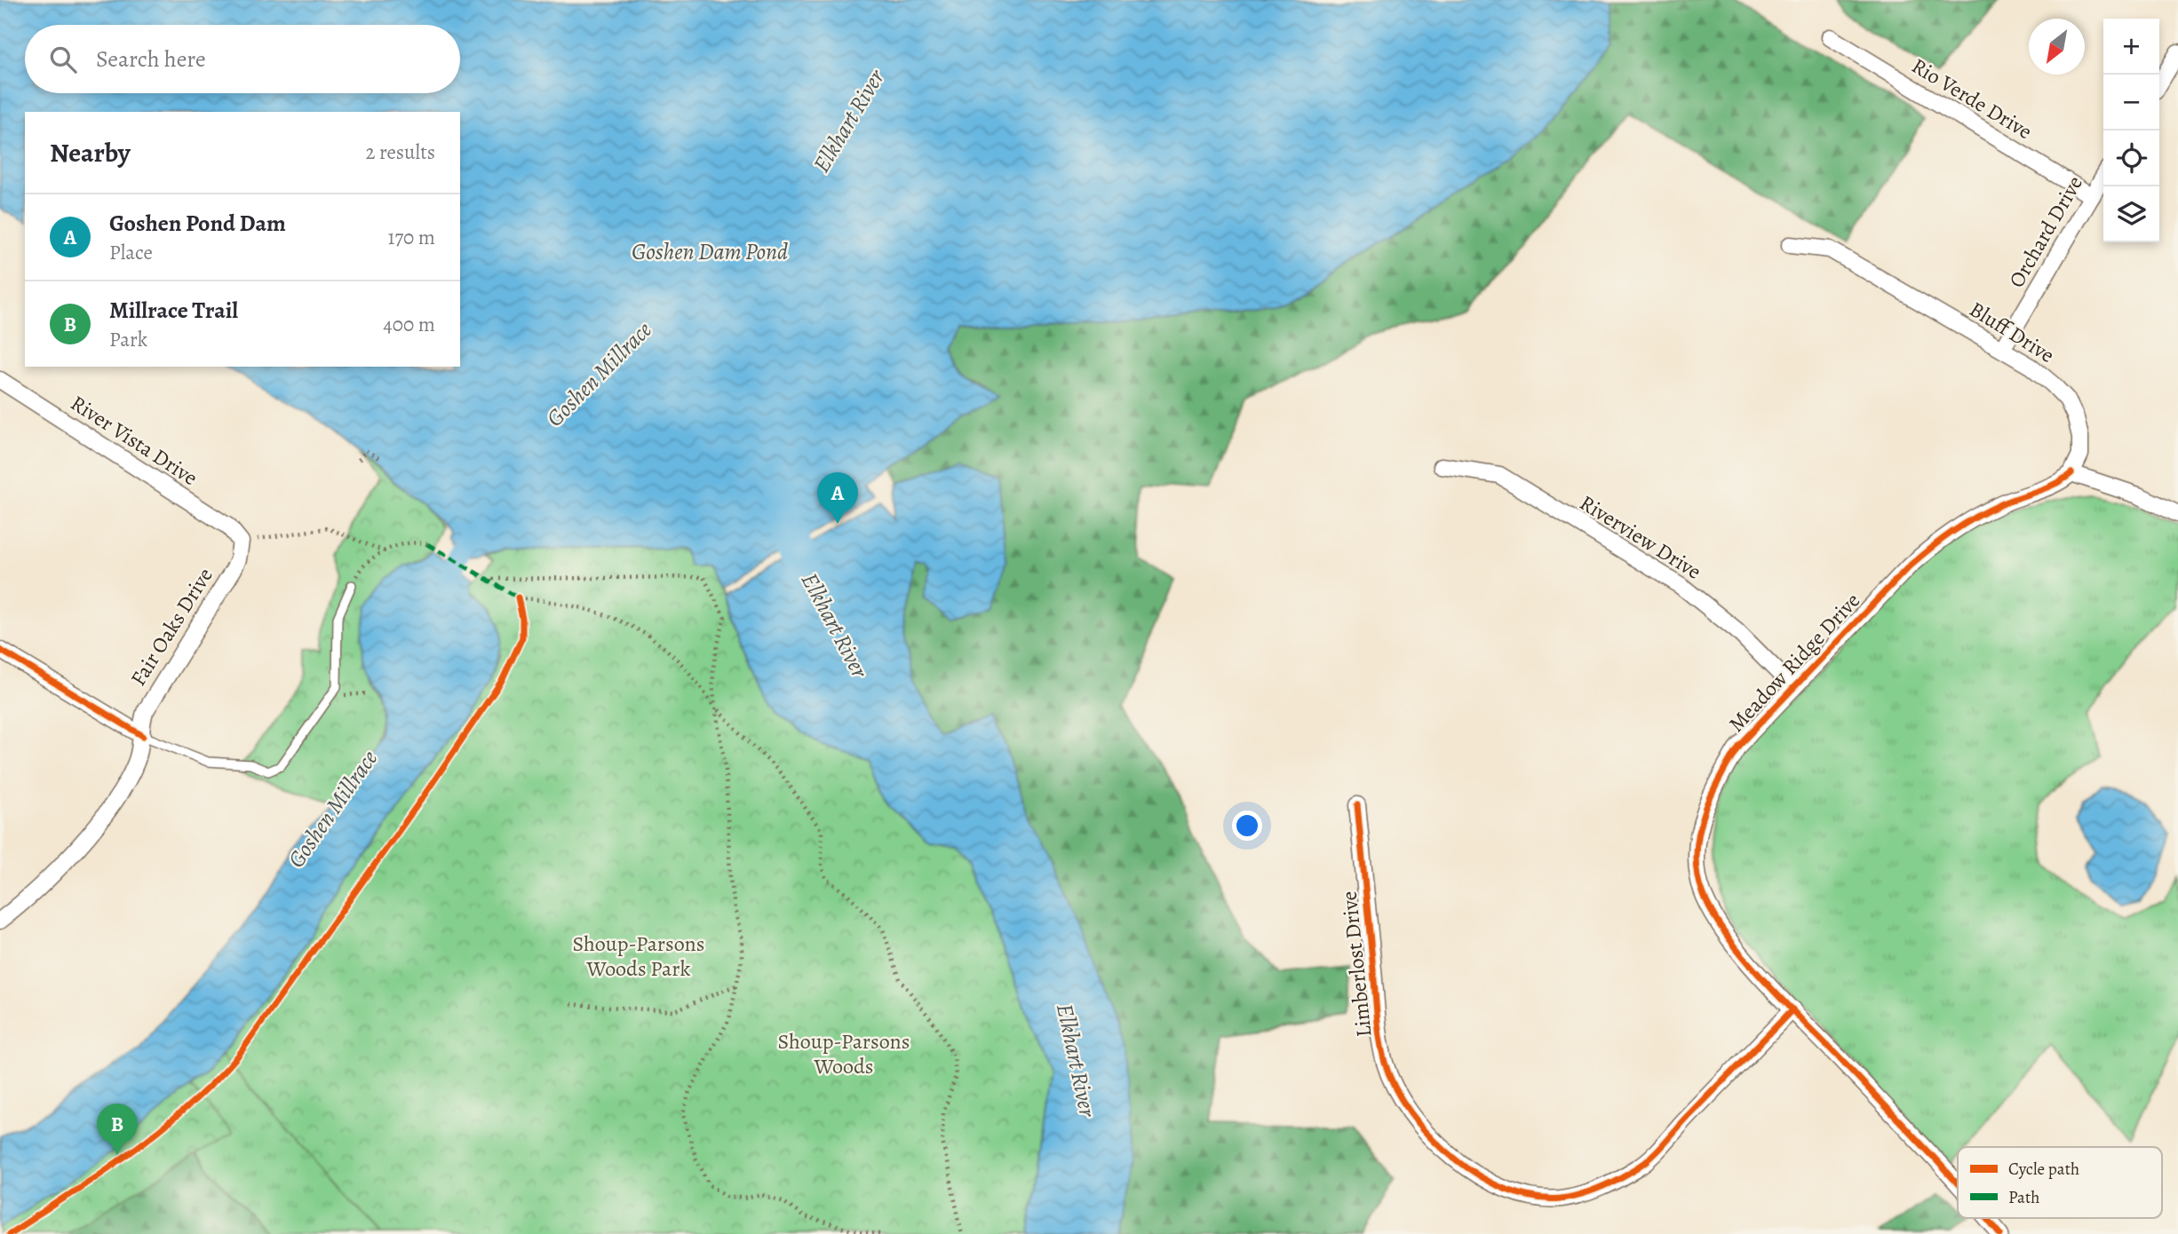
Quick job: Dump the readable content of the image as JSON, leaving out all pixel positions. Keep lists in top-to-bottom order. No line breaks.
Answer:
{"streets":{"street":["Rio Verde Drive","Orchard Drive","Bluff Drive","River Vista Drive","Riverview Drive","Fair Oaks Drive","Meadow Ridge Drive","Limberlost Drive"]},"crossings":[["Rio Verde Drive","Orchard Drive"],["Orchard Drive","Bluff Drive"],["Bluff Drive","Meadow Ridge Drive"],["River Vista Drive","Fair Oaks Drive"],["Riverview Drive","Meadow Ridge Drive"],["Meadow Ridge Drive","Limberlost Drive"]],"water":["Elkhart River","Goshen Dam Pond","Goshen Millrace"],"parks":["Shoup-Parsons Woods Park","Shoup-Parsons Woods"],"legend":["Cycle path","Path"],"north":"bottom left","page":{"map_buttons":["+","−"],"search":"Search here","heading":["Nearby","2 results"],"list":[{"mark":"A","name":"Goshen Pond Dam","note":"Place","value":"170 m"},{"mark":"B","name":"Millrace Trail","note":"Park","value":"400 m"}],"pins":["A","B"]}}
